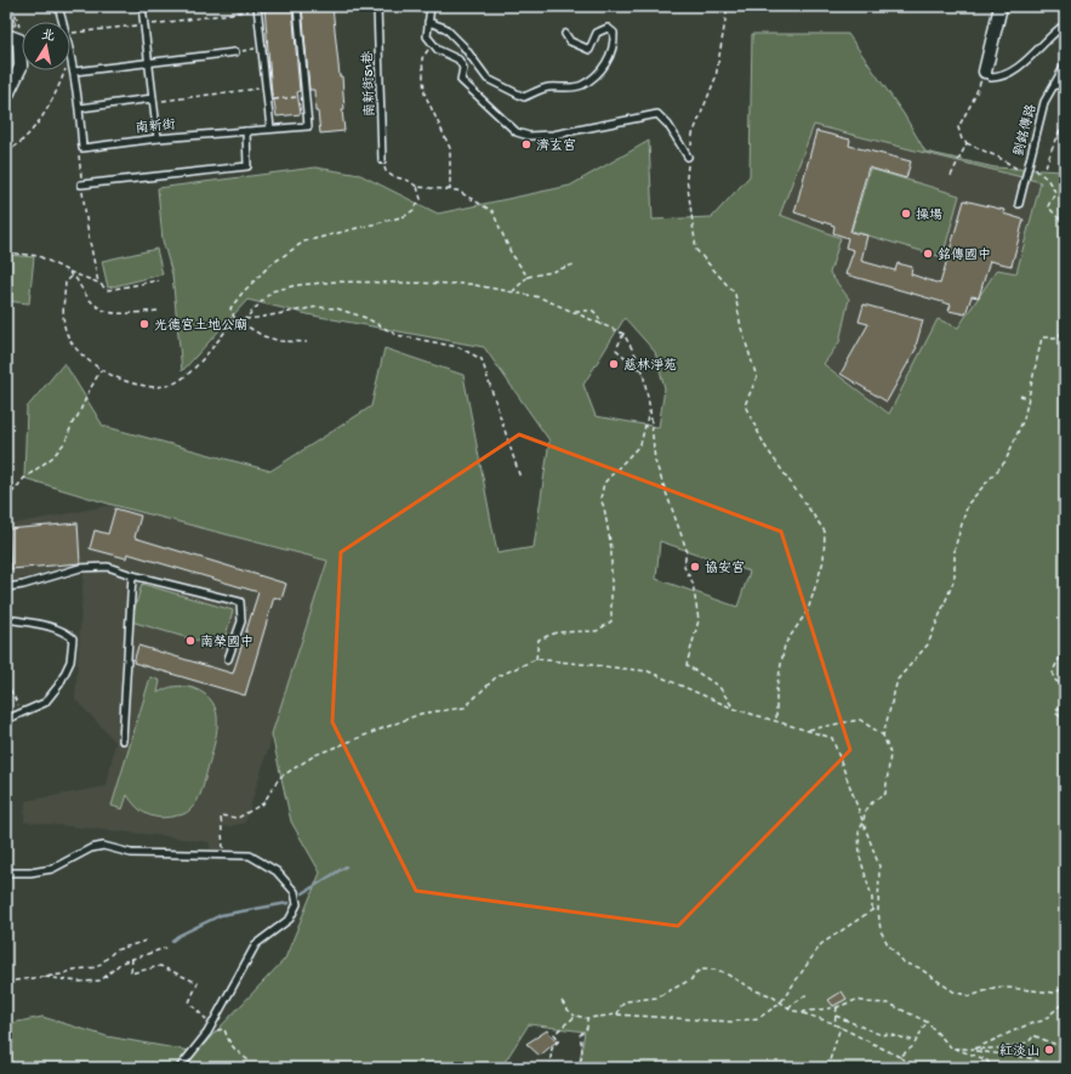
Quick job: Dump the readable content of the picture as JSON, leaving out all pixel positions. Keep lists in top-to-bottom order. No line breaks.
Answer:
{"streets":{"lane":["南新街51巷","南新街","劉銘傳路"]},"places":["濟玄宮","操場","銘傳國中","光德宮土地公廟","慈林淨苑","協安宮","南榮國中","紅淡山"],"north":"top"}
